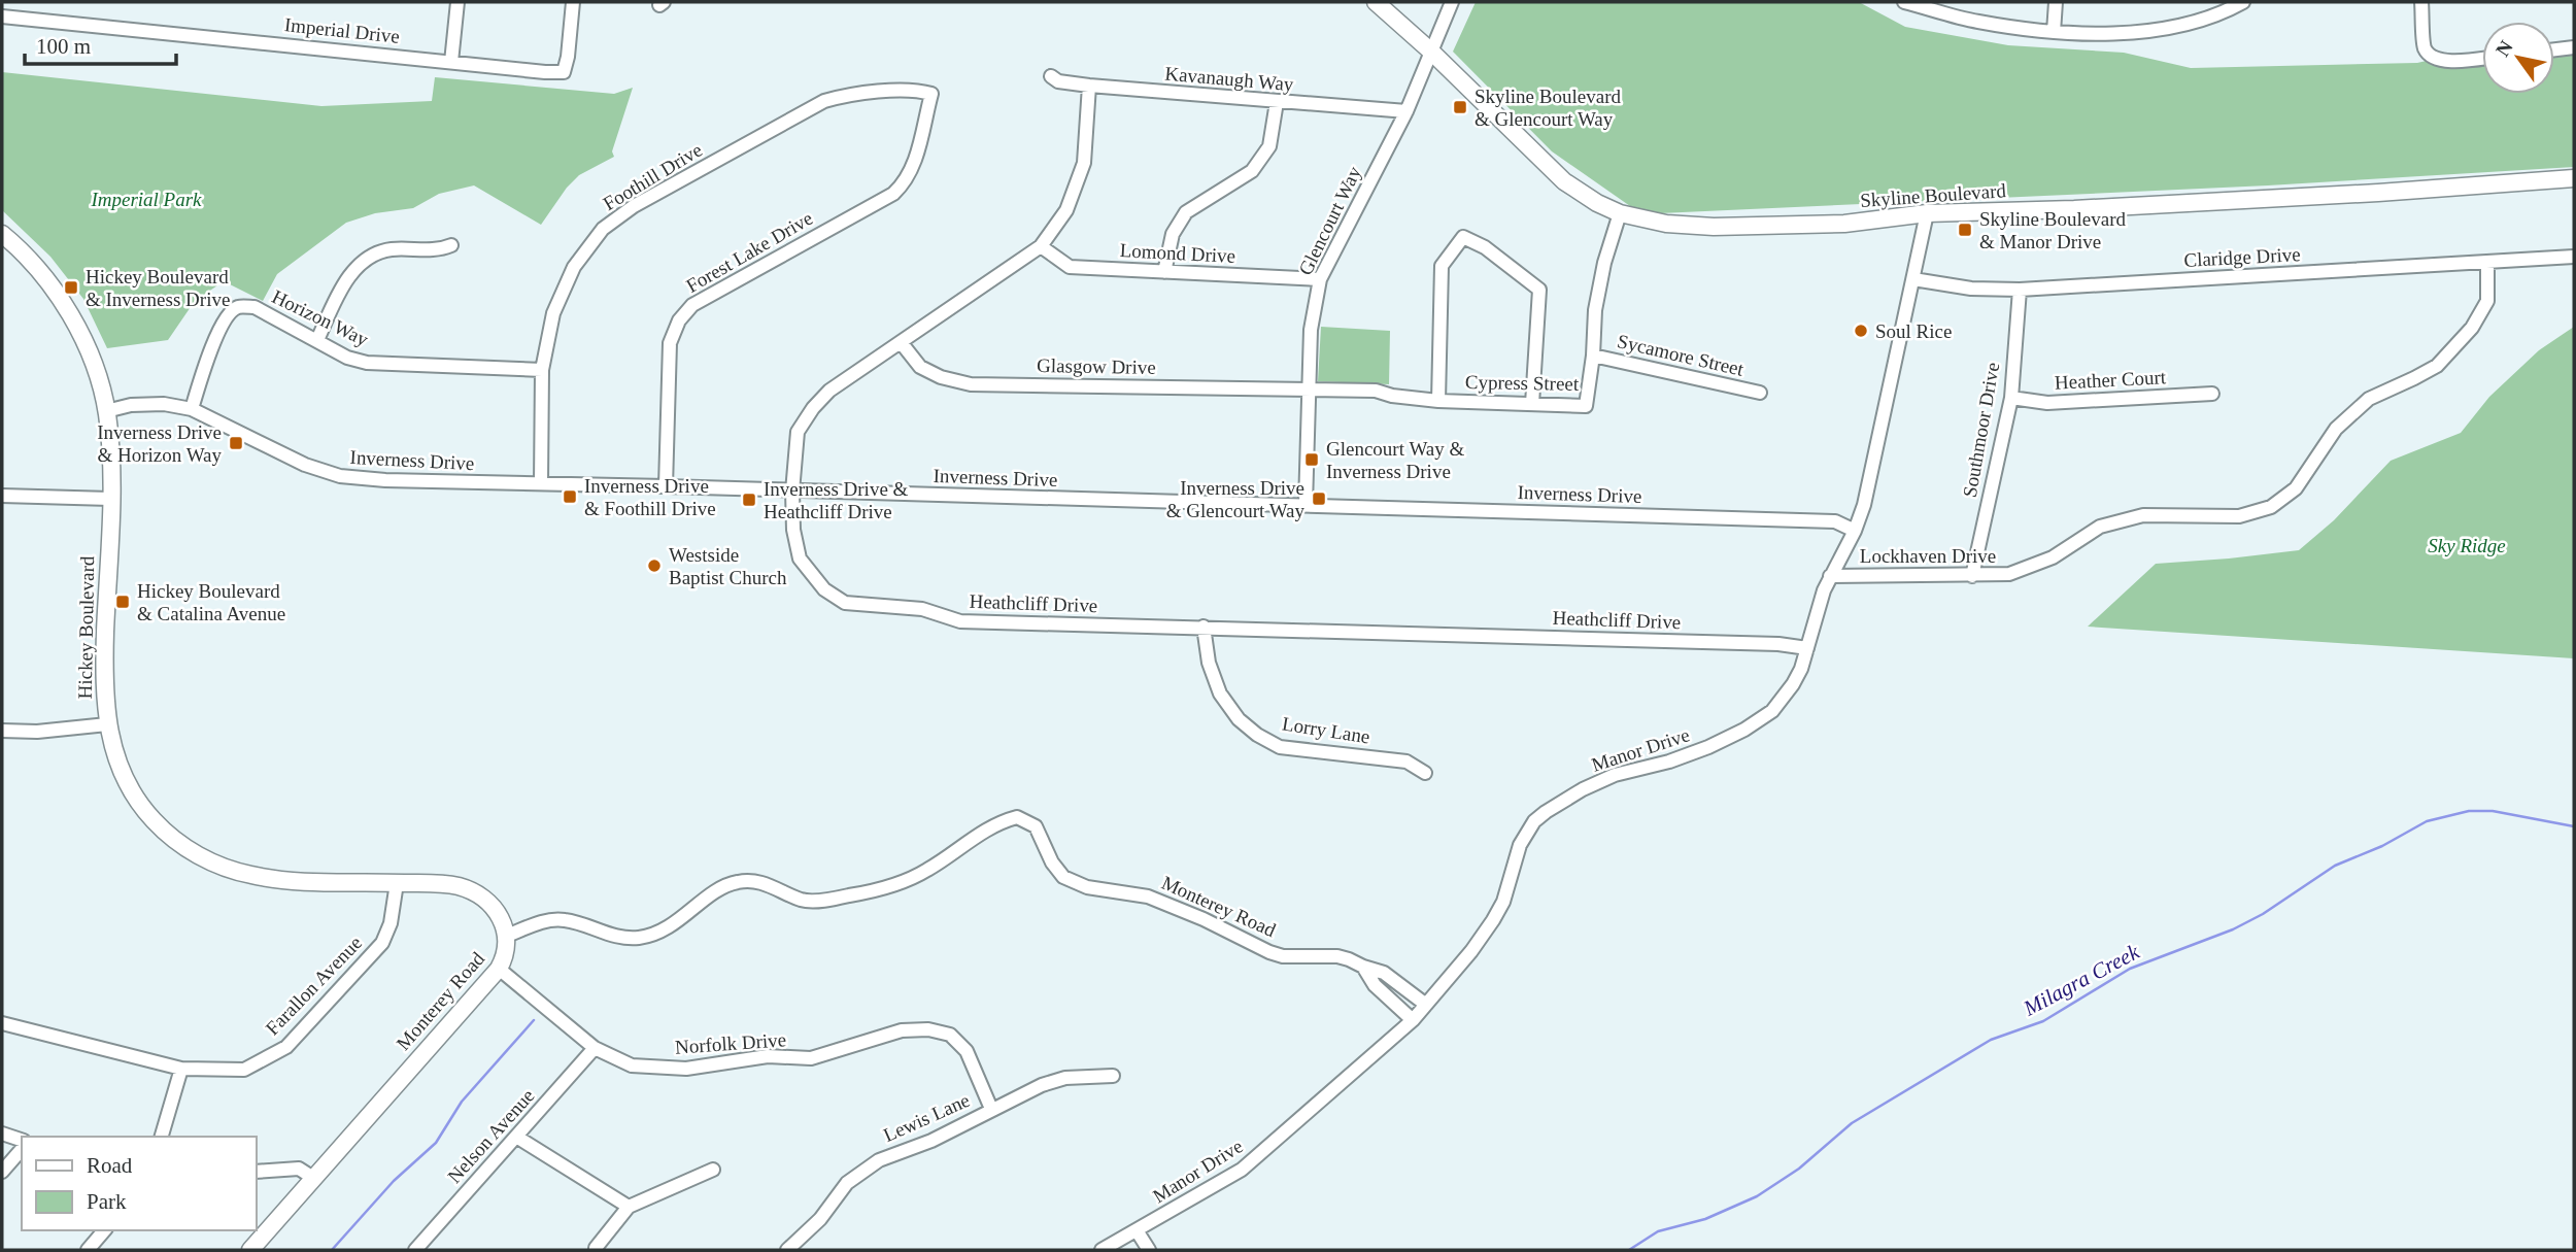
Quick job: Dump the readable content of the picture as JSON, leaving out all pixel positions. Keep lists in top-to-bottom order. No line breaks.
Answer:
{"streets":{"main road":["Skyline Boulevard","Hickey Boulevard","Monterey Road"],"street":["Imperial Drive","Kavanaugh Way","Foothill Drive","Glencourt Way","Forest Lake Drive","Lomond Drive","Claridge Drive","Horizon Way","Sycamore Street","Glasgow Drive","Heather Court","Cypress Street","Southmoor Drive","Inverness Drive","Lockhaven Drive","Heathcliff Drive","Lorry Lane","Manor Drive","Farallon Avenue","Norfolk Drive","Lewis Lane","Nelson Avenue"]},"crossings":[["Kavanaugh Way","Glencourt Way"],["Kavanaugh Way","Heathcliff Drive"],["Foothill Drive","Forest Lake Drive"],["Foothill Drive","Horizon Way"],["Foothill Drive","Inverness Drive"],["Skyline Boulevard","Glencourt Way"],["Skyline Boulevard","Cypress Street"],["Skyline Boulevard","Manor Drive"],["Glencourt Way","Lomond Drive"],["Glencourt Way","Glasgow Drive"],["Glencourt Way","Cypress Street"],["Glencourt Way","Inverness Drive"],["Forest Lake Drive","Inverness Drive"],["Lomond Drive","Heathcliff Drive"],["Claridge Drive","Southmoor Drive"],["Claridge Drive","Lockhaven Drive"],["Claridge Drive","Manor Drive"],["Horizon Way","Inverness Drive"],["Sycamore Street","Cypress Street"],["Glasgow Drive","Cypress Street"],["Glasgow Drive","Heathcliff Drive"],["Heather Court","Southmoor Drive"],["Southmoor Drive","Lockhaven Drive"],["Inverness Drive","Heathcliff Drive"],["Inverness Drive","Hickey Boulevard"],["Inverness Drive","Manor Drive"],["Lockhaven Drive","Manor Drive"],["Heathcliff Drive","Lorry Lane"],["Heathcliff Drive","Manor Drive"],["Hickey Boulevard","Monterey Road"],["Hickey Boulevard","Farallon Avenue"],["Manor Drive","Monterey Road"],["Monterey Road","Norfolk Drive"],["Norfolk Drive","Lewis Lane"],["Norfolk Drive","Nelson Avenue"]],"water":["Milagra Creek"],"parks":["Imperial Park","Sky Ridge"],"places":{"transit":["Skyline Boulevard & Glencourt Way","Skyline Boulevard & Manor Drive","Hickey Boulevard & Inverness Drive","Inverness Drive & Horizon Way","Glencourt Way & Inverness Drive","Inverness Drive & Foothill Drive","Inverness Drive & Glencourt Way","Inverness Drive & Heathcliff Drive","Hickey Boulevard & Catalina Avenue"],"other":["Soul Rice","Westside Baptist Church"]},"legend":["Road","Park"],"scale_bar":"100 m","north":"top left"}
